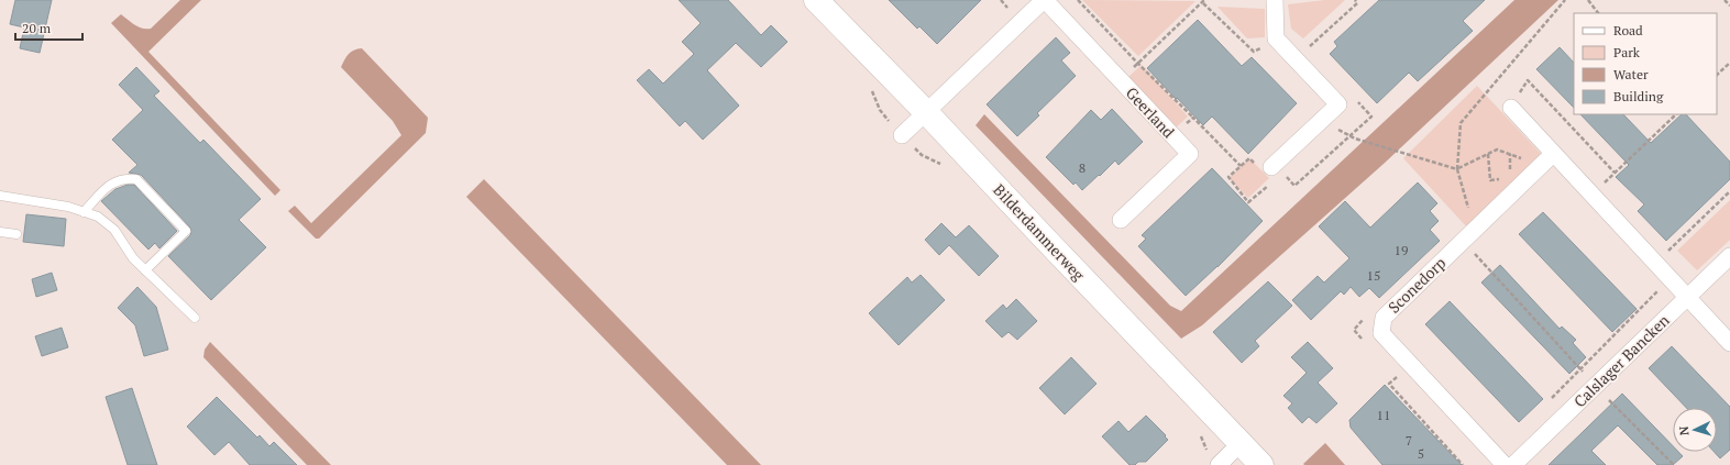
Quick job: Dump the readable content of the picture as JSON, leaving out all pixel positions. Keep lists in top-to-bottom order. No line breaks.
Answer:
{"streets":{"street":["Geerland","Bilderdammerweg","Sconedorp","Calslager Bancken"]},"crossings":[["Geerland","Bilderdammerweg"]],"house_numbers":["8","19","15","11","7","5"],"legend":["Road","Park","Water","Building"],"scale_bar":"20 m","north":"left"}
